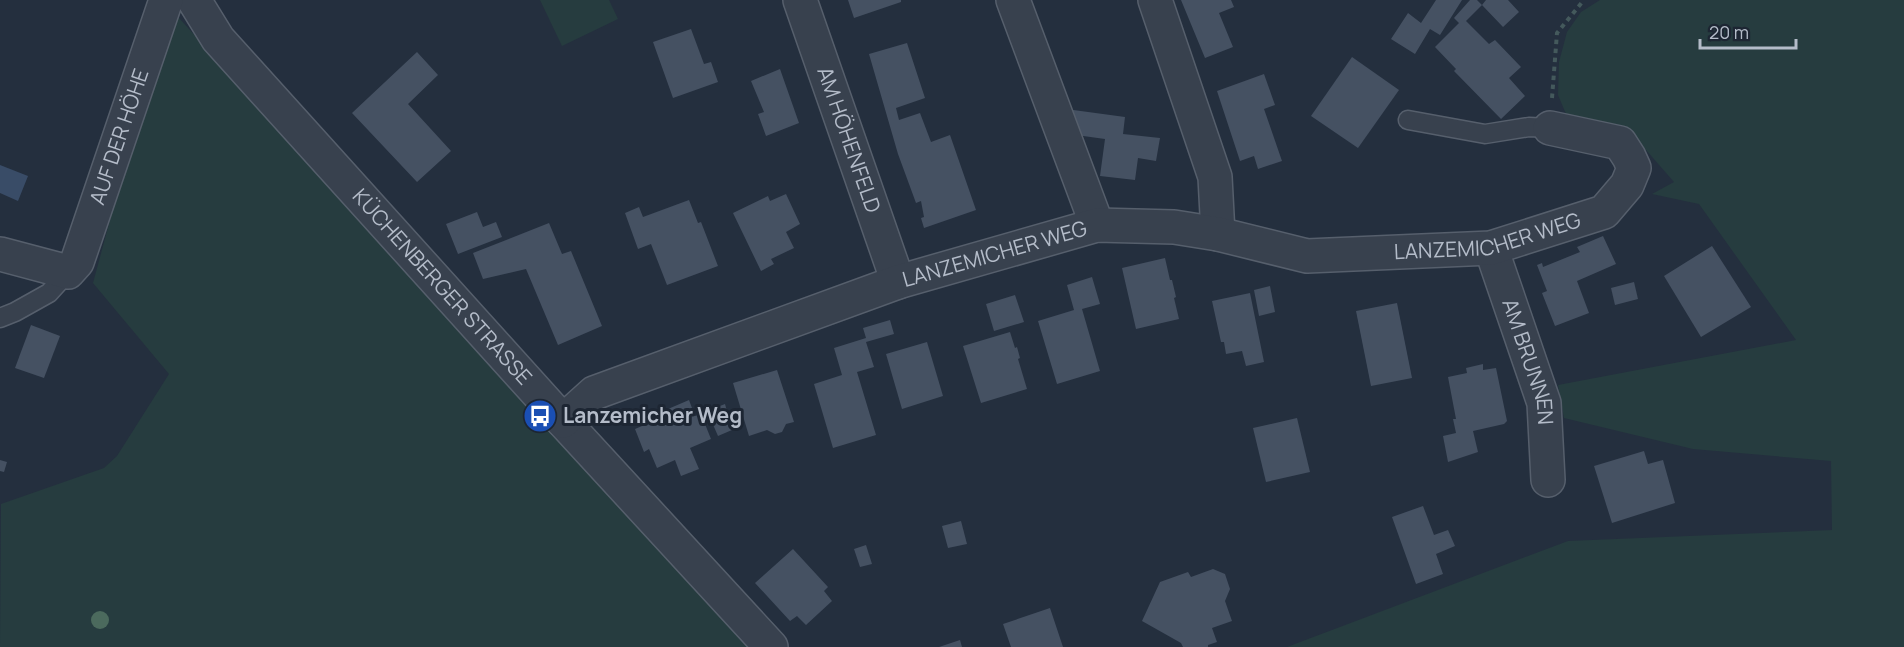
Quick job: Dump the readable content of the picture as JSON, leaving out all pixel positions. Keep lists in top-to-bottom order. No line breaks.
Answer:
{"streets":{"street":["AUF DER HÖHE","AM HÖHENFELD","LANZEMICHER WEG","KÜCHENBERGER STRASSE","AM BRUNNEN"]},"crossings":[["AM HÖHENFELD","LANZEMICHER WEG"],["LANZEMICHER WEG","KÜCHENBERGER STRASSE"],["LANZEMICHER WEG","AM BRUNNEN"]],"places":{"bus stop":["Lanzemicher Weg"]},"scale_bar":"20 m"}
